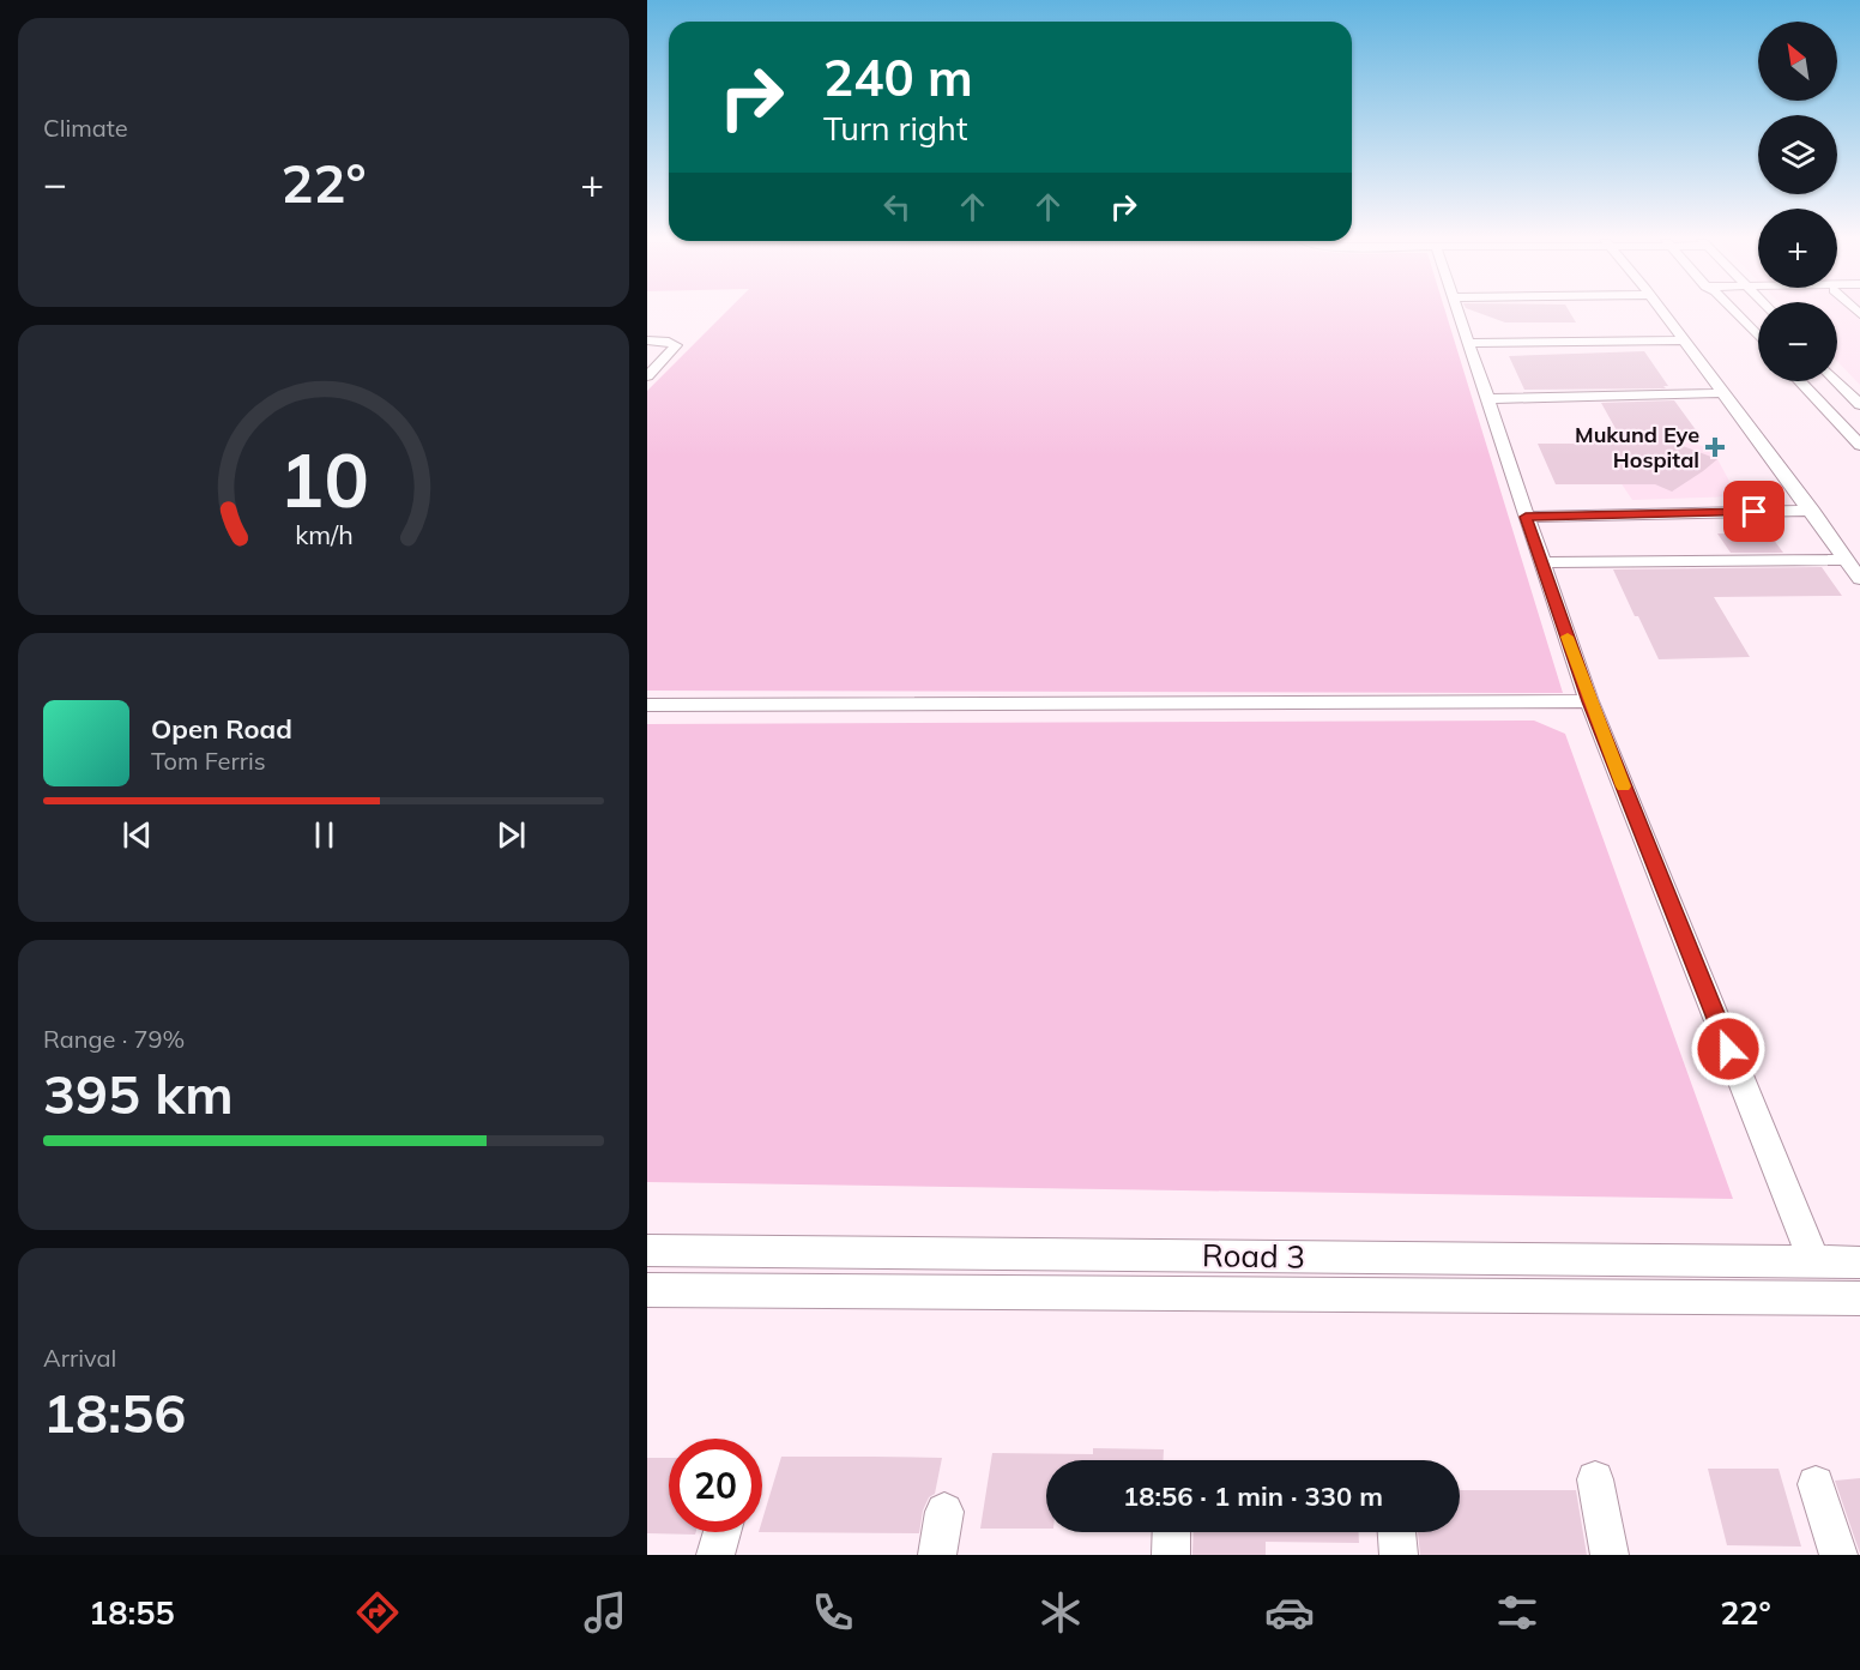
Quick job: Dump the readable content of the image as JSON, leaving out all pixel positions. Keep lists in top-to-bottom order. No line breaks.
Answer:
{"streets":{"street":["Road 3"]},"places":{"health":["Mukund Eye Hospital"]},"north":"top left","page":{"tile":["Climate",["Range · 79%","395 km"],["Arrival","18:56"]],"map_buttons":["+","−"],"turn":["240 m","Turn right"],"heat":["−","22°","+"],"song":["Open Road","Tom Ferris"],"limit":"20","trip":"18:56 · 1 min · 330 m","tabs":["18:55","22°"],"gauge":["10","km/h"]}}
